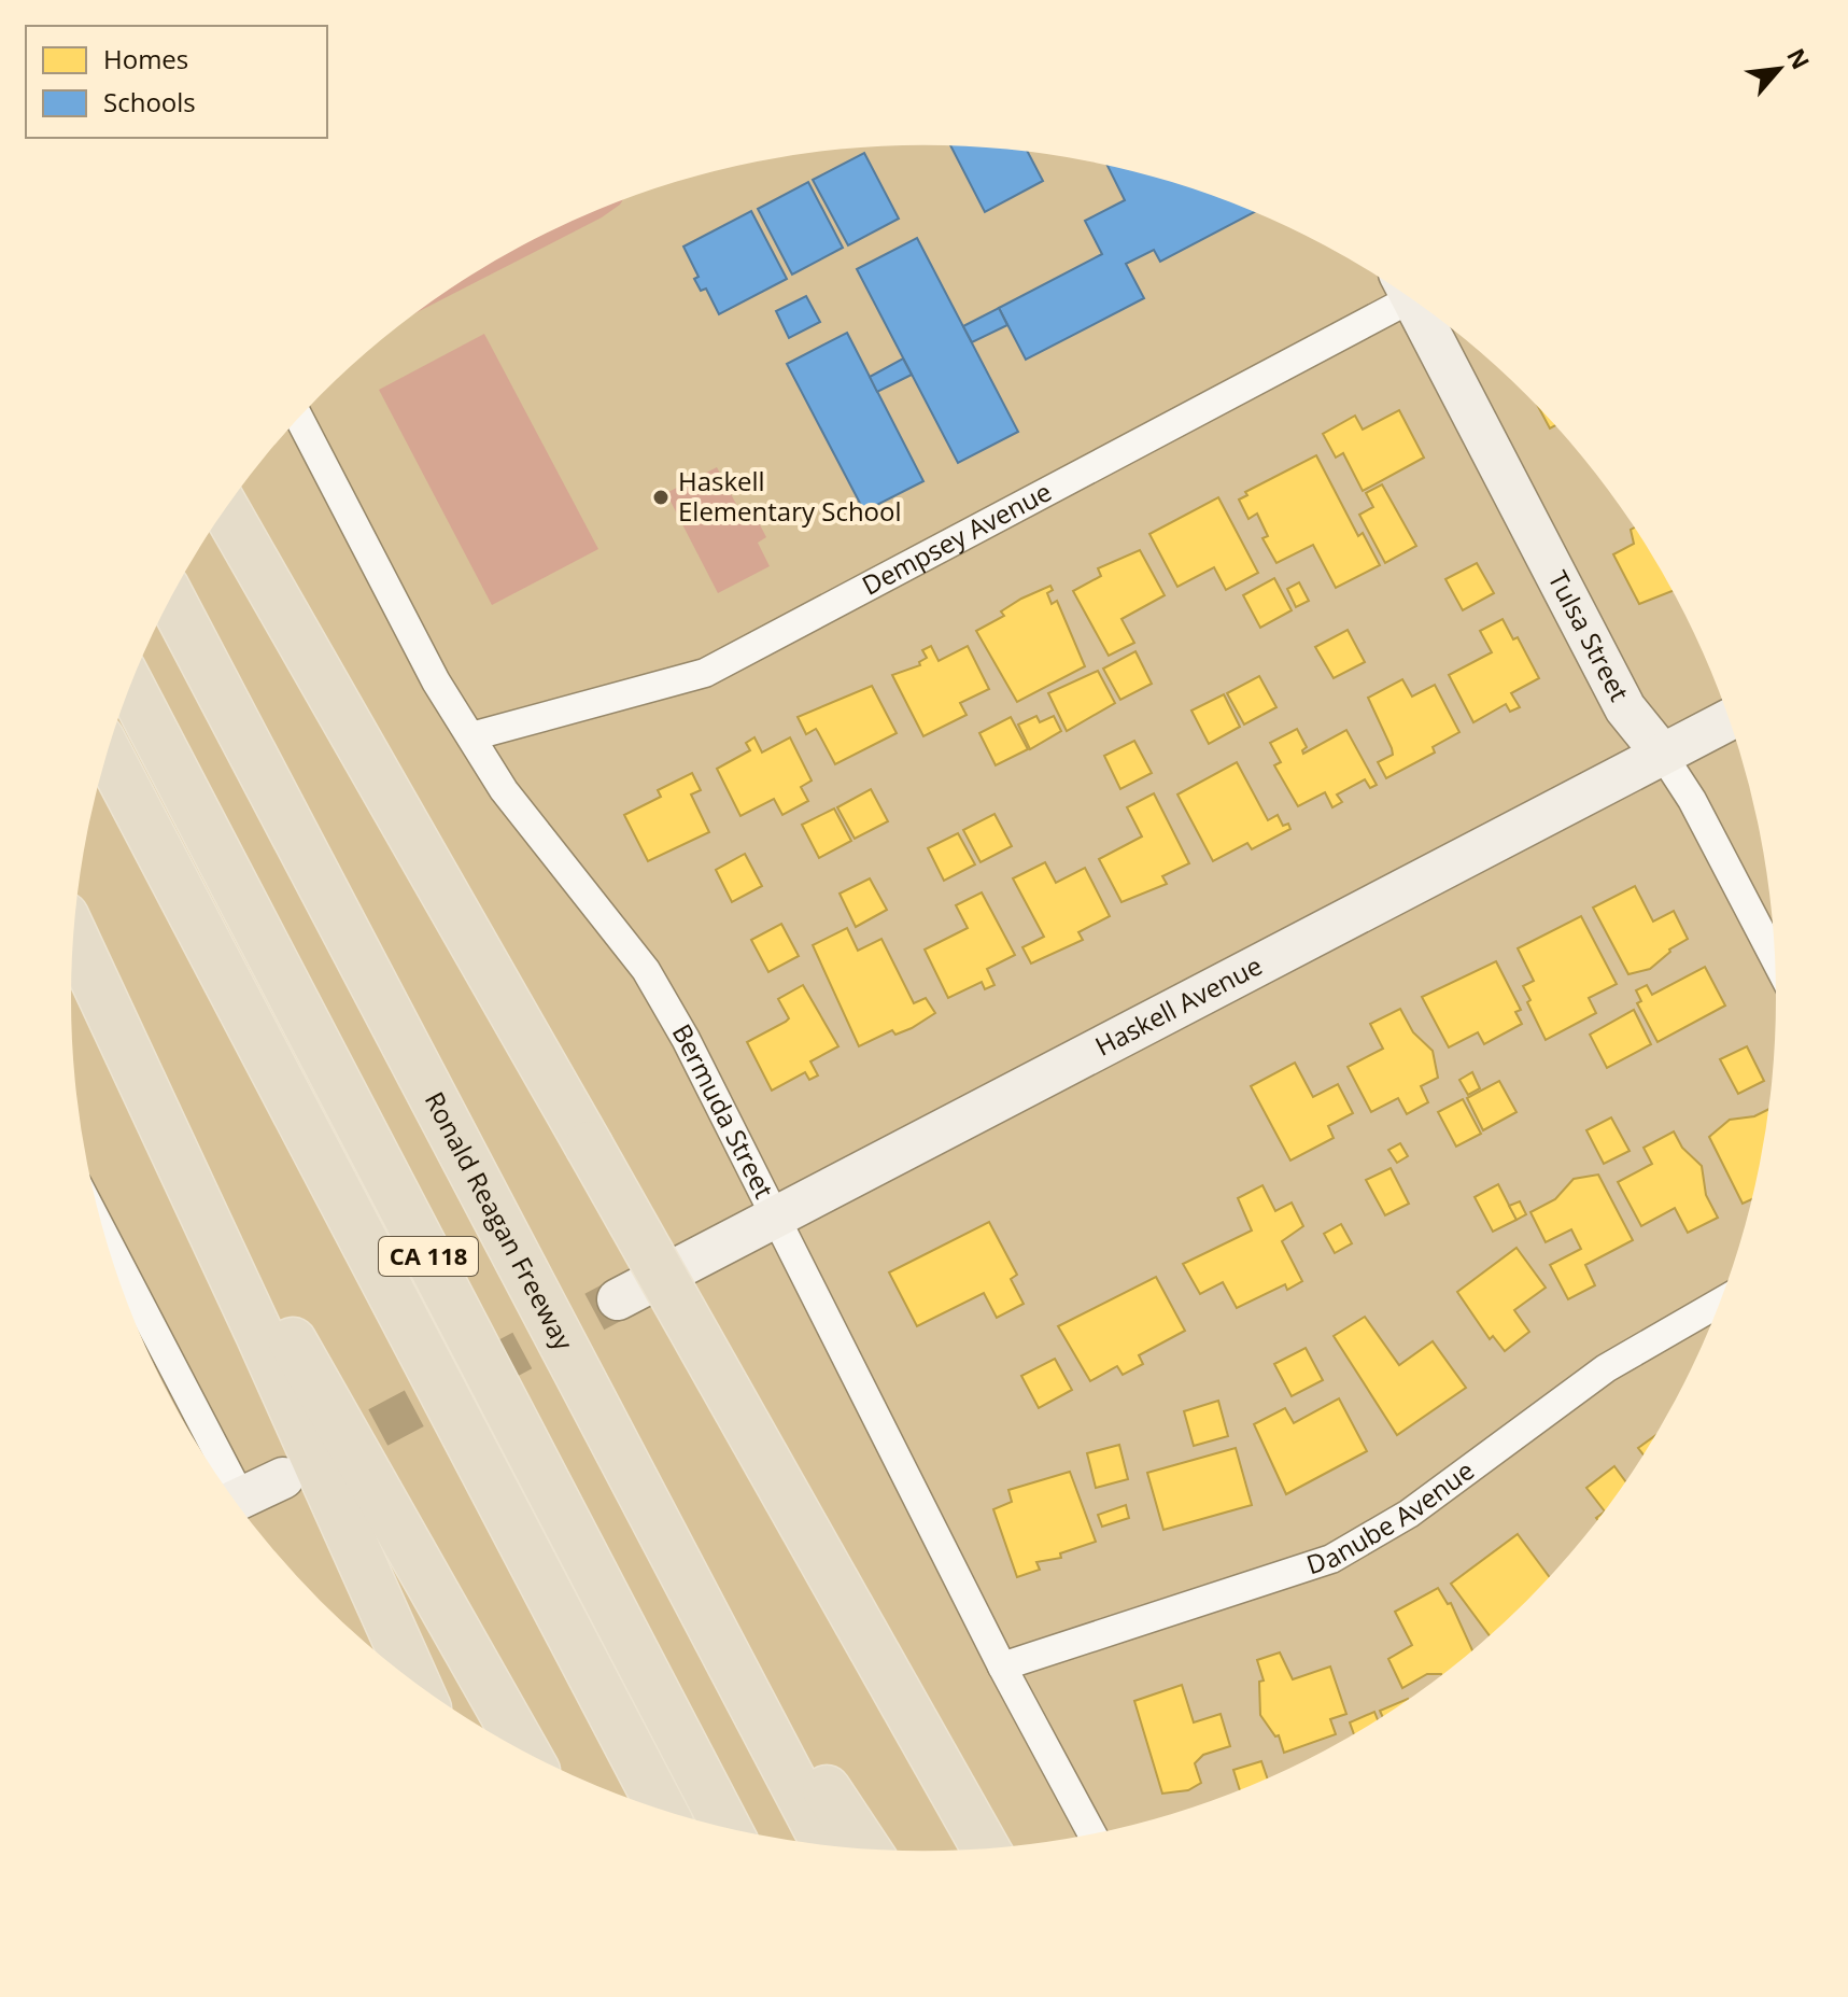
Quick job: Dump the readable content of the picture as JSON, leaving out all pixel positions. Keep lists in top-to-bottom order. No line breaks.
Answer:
{"streets":{"highway":["Ronald Reagan Freeway","CA 118"],"main road":["Tulsa Street","Haskell Avenue"],"street":["Dempsey Avenue","Bermuda Street","Danube Avenue"]},"crossings":[["Dempsey Avenue","Bermuda Street"],["Tulsa Street","Haskell Avenue"],["Haskell Avenue","Bermuda Street"],["Bermuda Street","Danube Avenue"]],"places":["Haskell Elementary School"],"legend":["Homes","Schools"],"north":"top right"}
